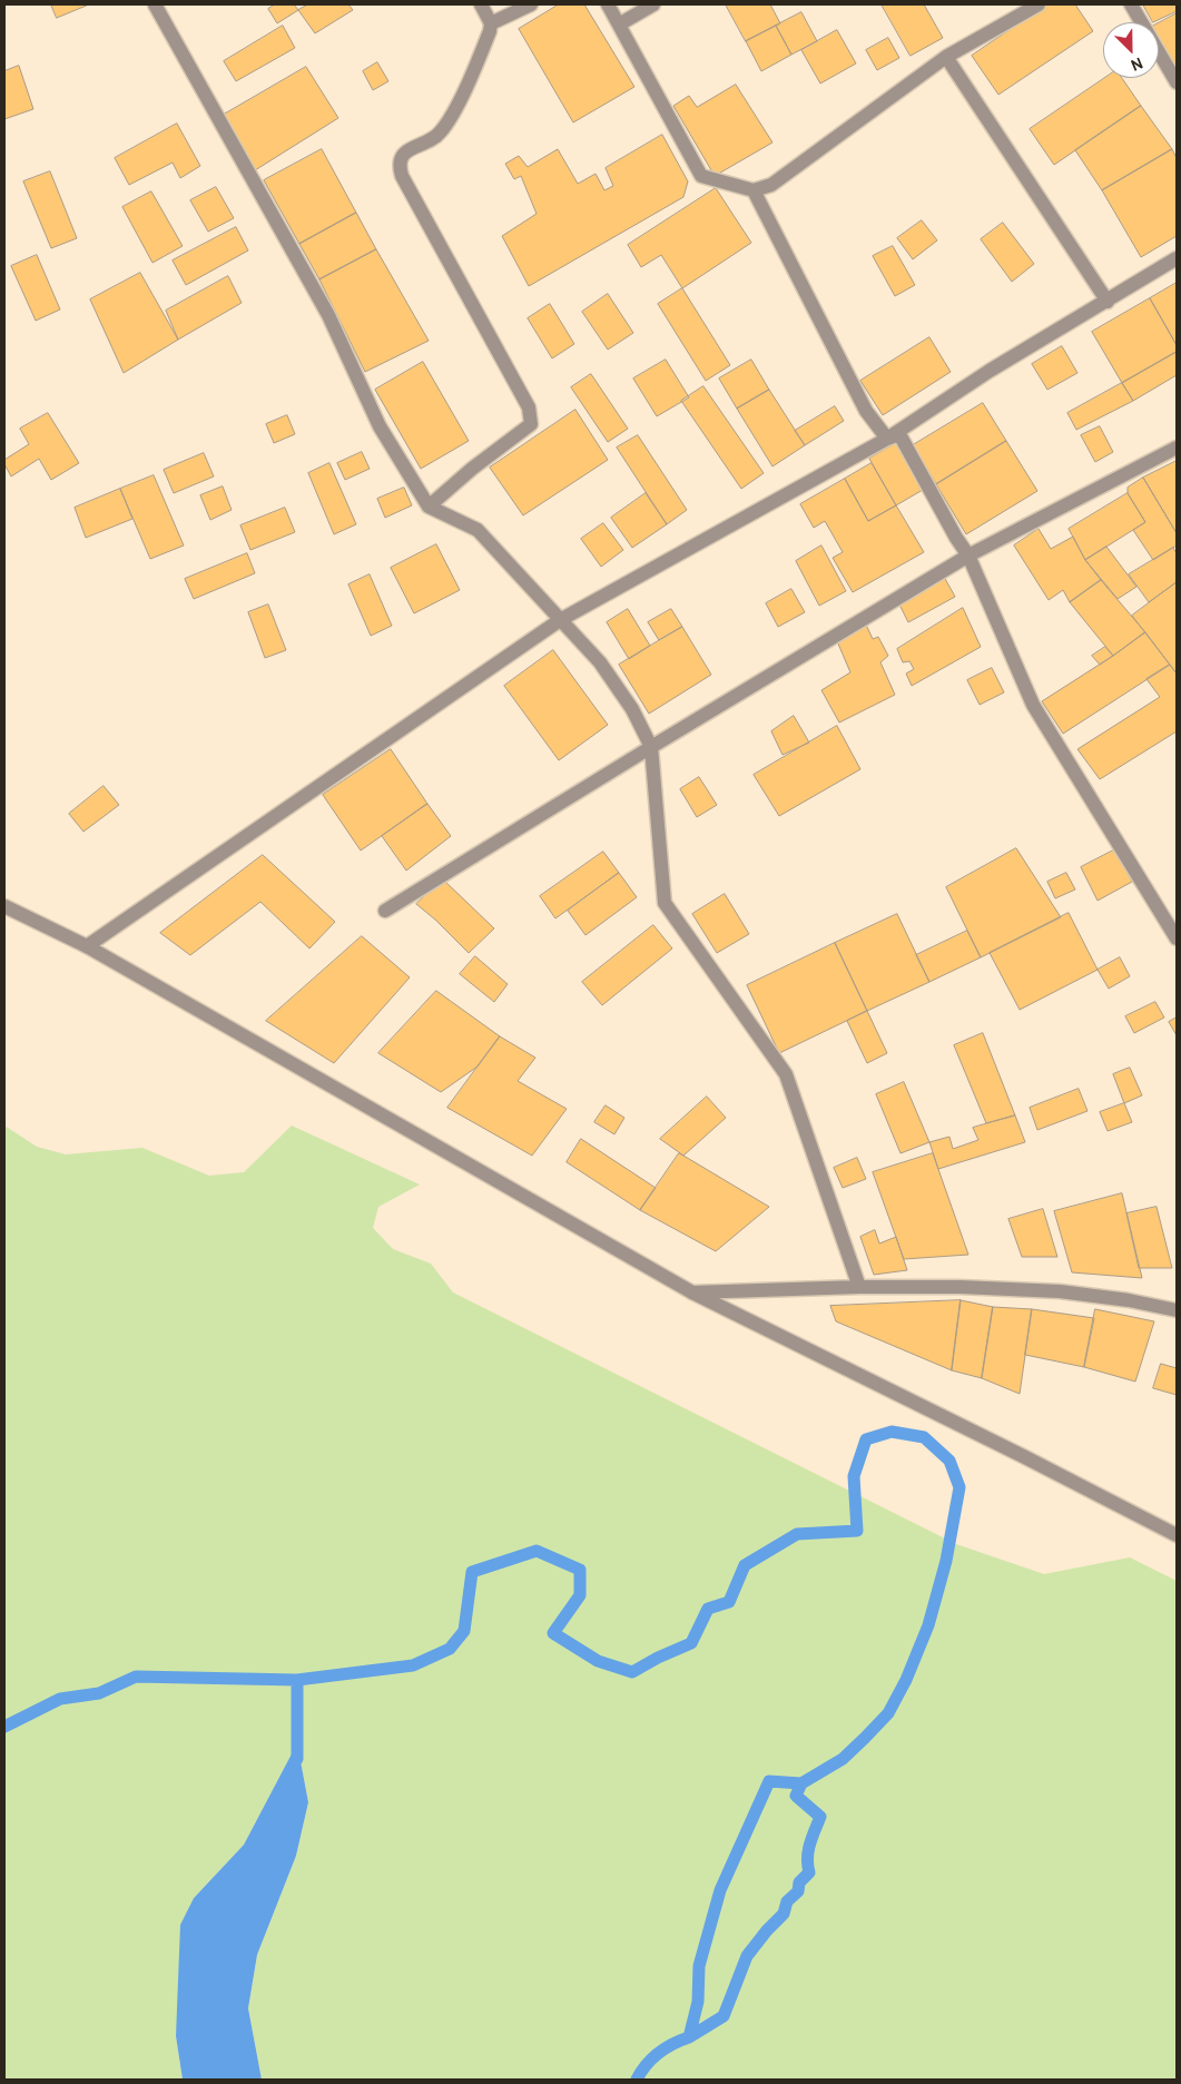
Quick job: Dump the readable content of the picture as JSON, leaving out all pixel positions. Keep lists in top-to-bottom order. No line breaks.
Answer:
{"north":"bottom right"}
